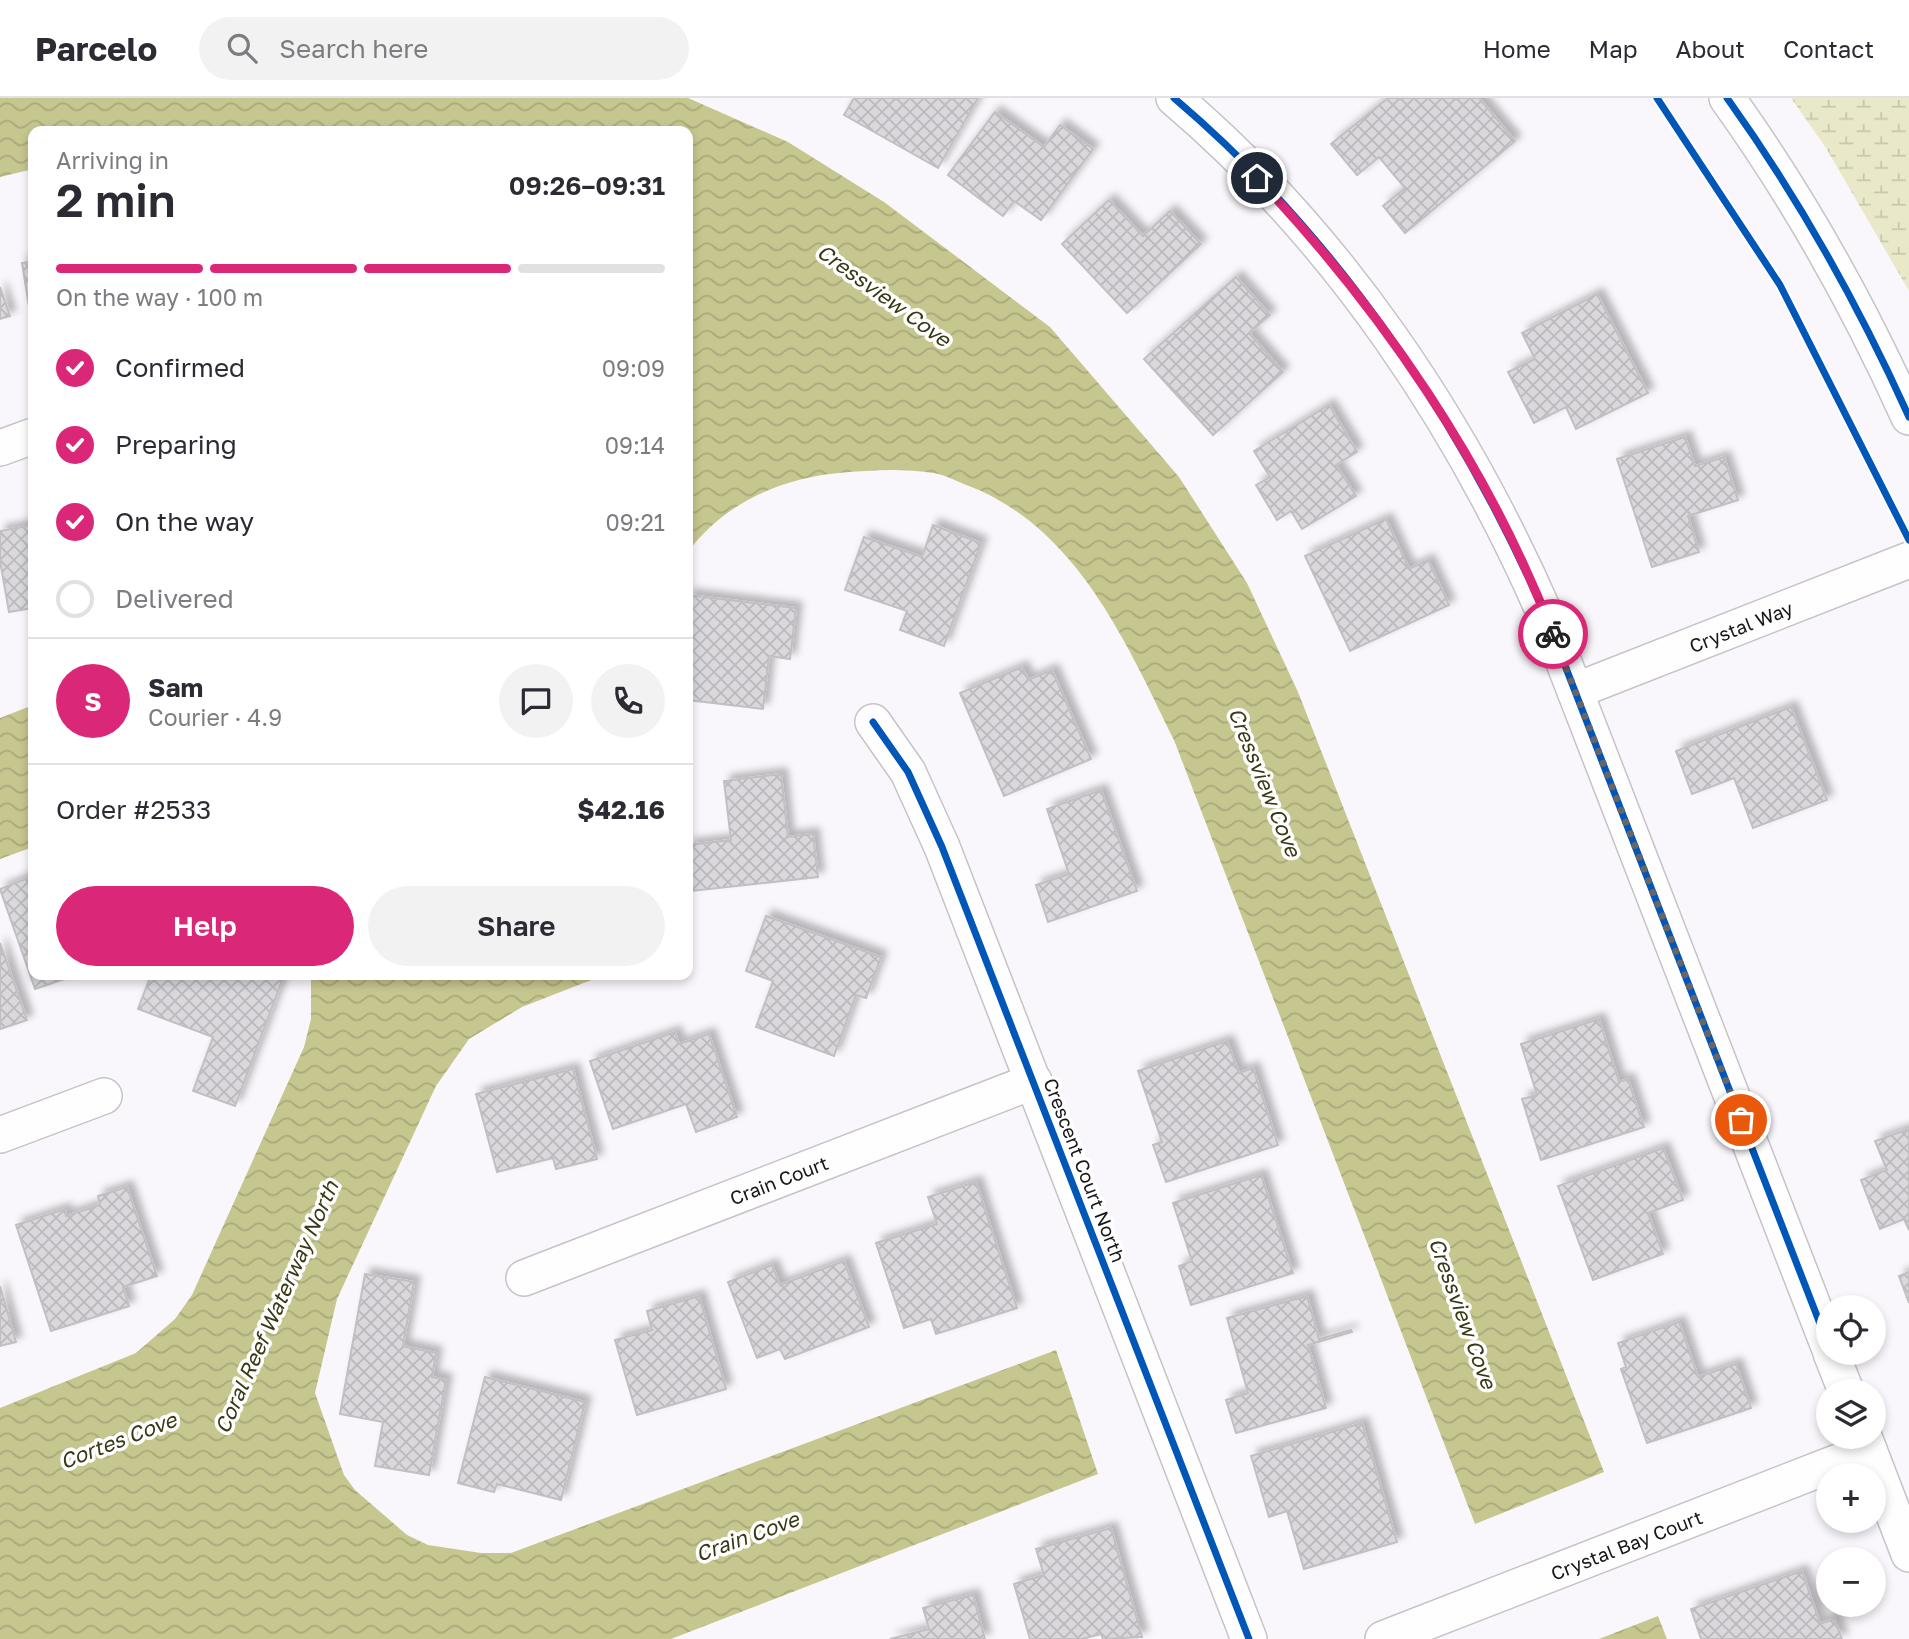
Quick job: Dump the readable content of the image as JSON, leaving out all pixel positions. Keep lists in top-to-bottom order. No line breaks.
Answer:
{"streets":{"street":["Crystal Way","Crescent Court North","Crain Court","Crystal Bay Court"]},"crossings":[["Crescent Court North","Crain Court"]],"water":["Cressview Cove","Coral Reef Waterway North","Cortes Cove","Crain Cove"],"page":{"header":"Parcelo","search":"Search here","nav":["Home","Map","About","Contact"],"heading":["2 min","Arriving in","09:26–09:31"],"panel":["Sam","Courier · 4.9","Order #2533","$42.16"],"bar":"On the way · 100 m","list":[["Confirmed","09:09"],["Preparing","09:14"],["On the way","09:21"],"Delivered"],"round":"S","buttons":["Help","Share"],"map_buttons":["+","−"]}}
